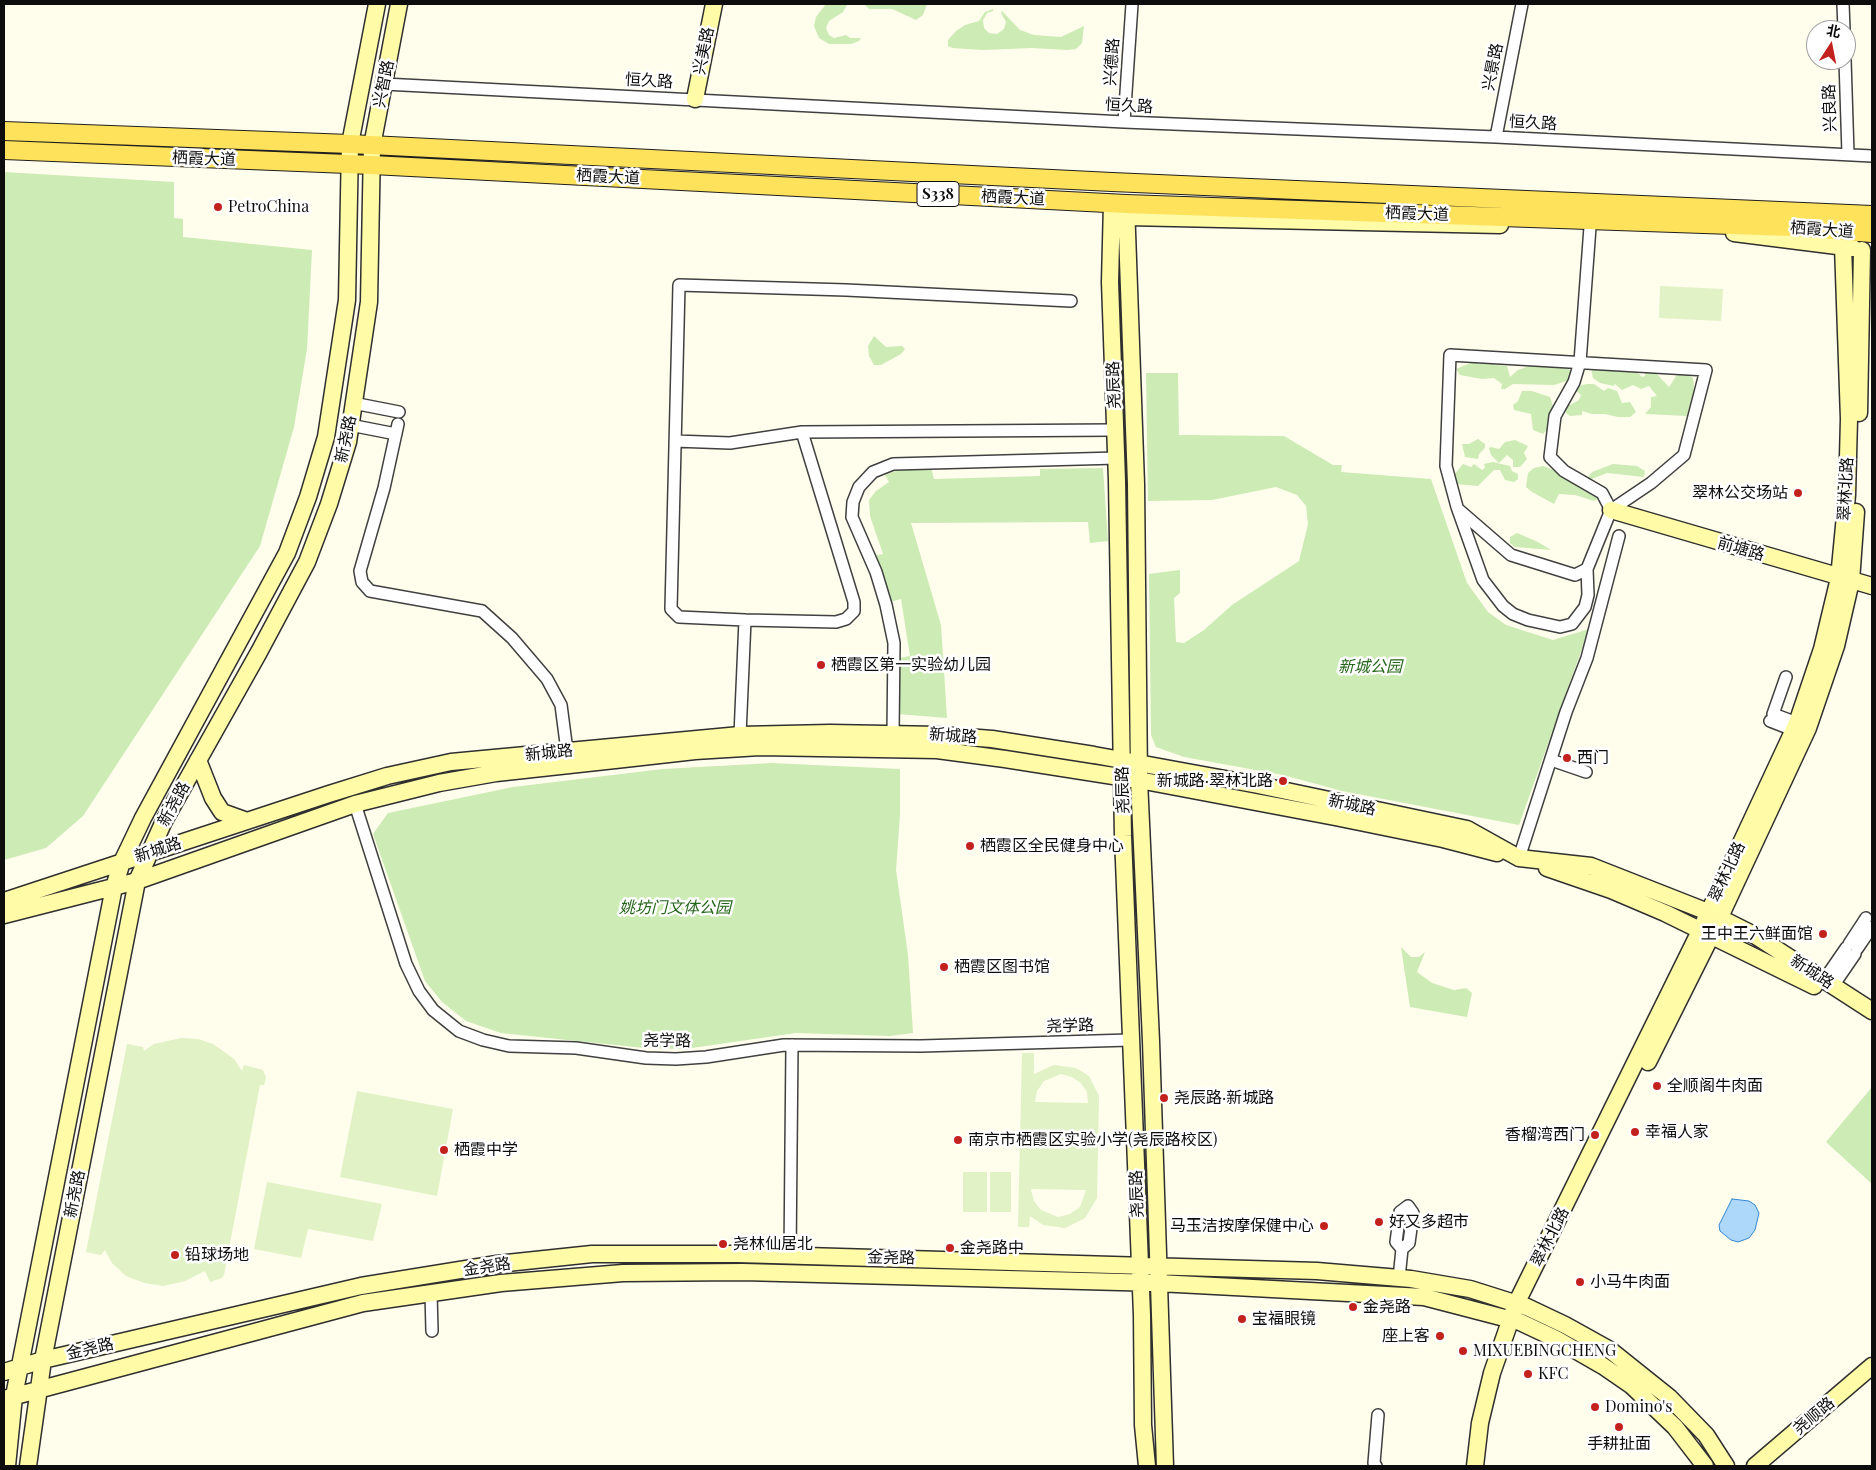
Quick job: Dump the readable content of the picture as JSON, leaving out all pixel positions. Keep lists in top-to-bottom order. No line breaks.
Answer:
{"streets":{"main road":["兴美路","兴智路","栖霞大道","S338","尧辰路","新尧路","翠林北路","前塘路","新城路","金尧路","尧顺路"],"street":["兴德路","兴景路","恒久路","兴良路","尧学路"]},"crossings":[["兴美路","恒久路"],["兴德路","恒久路"],["兴景路","恒久路"],["恒久路","兴智路"],["恒久路","兴良路"],["兴智路","栖霞大道"],["兴智路","新尧路"],["栖霞大道","尧辰路"],["栖霞大道","新尧路"],["尧辰路","新城路"],["尧辰路","尧学路"],["尧辰路","金尧路"],["新尧路","新城路"],["新尧路","金尧路"],["翠林北路","前塘路"],["翠林北路","新城路"],["翠林北路","金尧路"],["新城路","尧学路"]],"parks":["新城公园","姚坊门文体公园"],"places":["PetroChina","翠林公交场站","栖霞区第一实验幼儿园","西门","新城路·翠林北路","栖霞区全民健身中心","王中王六鲜面馆","栖霞区图书馆","全顺阁牛肉面","尧辰路·新城路","幸福人家","香榴湾西门","南京市栖霞区实验小学(尧辰路校区)","栖霞中学","好又多超市","马玉洁按摩保健中心","尧林仙居北","金尧路中","铅球场地","小马牛肉面","金尧路","宝福眼镜","座上客","MIXUEBINGCHENG","KFC","Domino's","手耕扯面"],"north":"top"}
